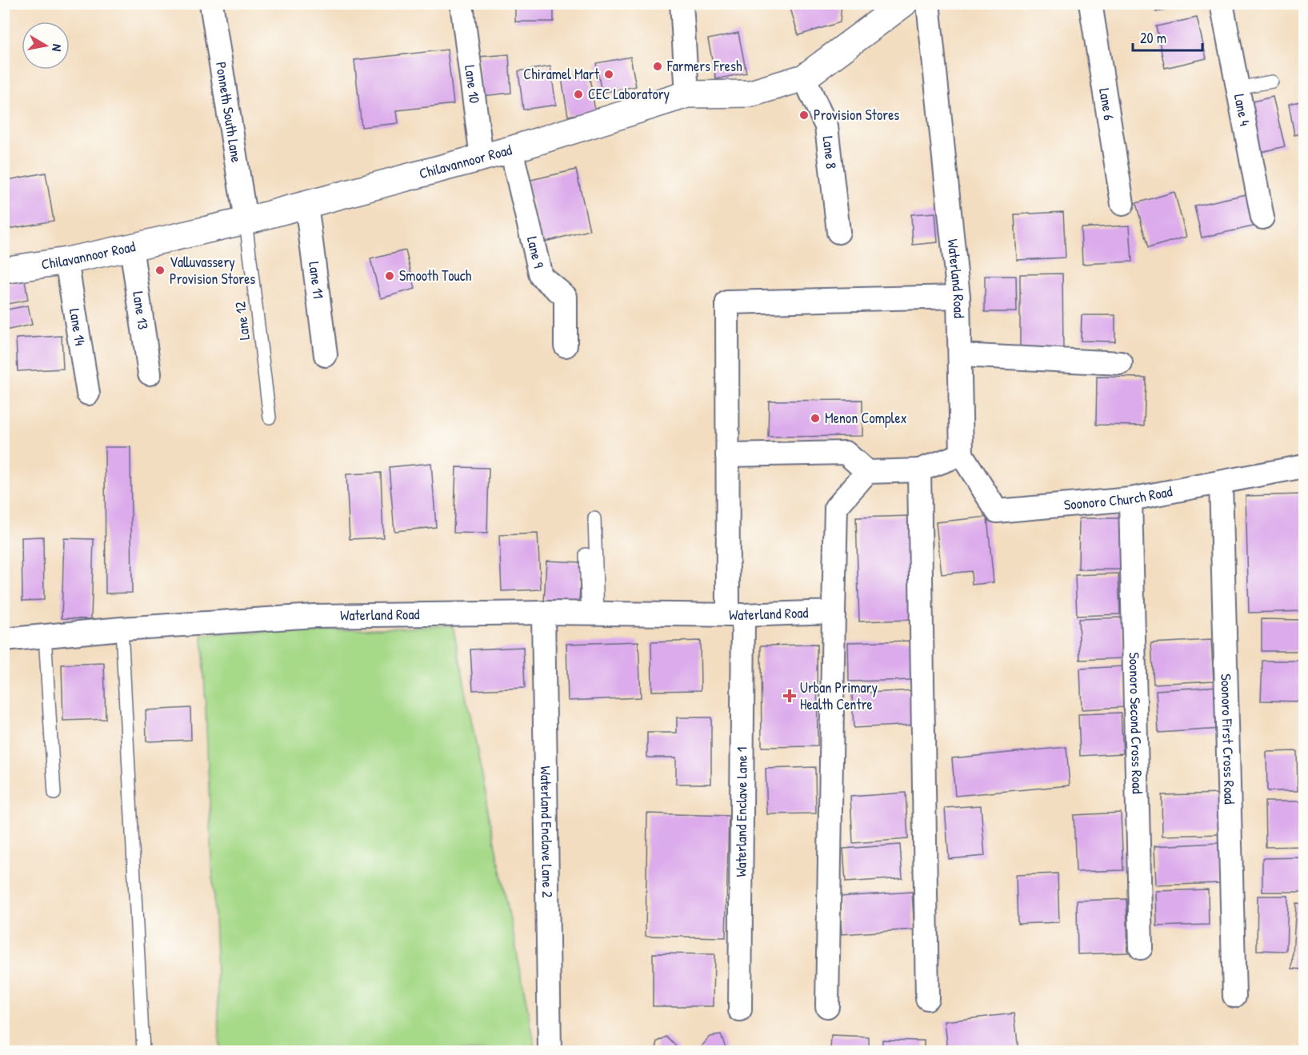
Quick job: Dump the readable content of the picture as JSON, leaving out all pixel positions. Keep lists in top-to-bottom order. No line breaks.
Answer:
{"streets":{"street":["Lane 10","Lane 6","Lane 4","Ponneth South Lane","Lane 8","Chilavannoor Road","Lane 9","Waterland Road","Lane 11","Lane 13","Lane 14","Soonoro Church Road","Soonoro Second Cross Road","Soonoro First Cross Road","Waterland Enclave Lane 1","Waterland Enclave Lane 2"],"lane":["Lane 12"]},"crossings":[["Lane 10","Chilavannoor Road"],["Ponneth South Lane","Chilavannoor Road"],["Ponneth South Lane","Lane 12"],["Lane 8","Chilavannoor Road"],["Chilavannoor Road","Lane 9"],["Chilavannoor Road","Lane 11"],["Chilavannoor Road","Lane 13"],["Chilavannoor Road","Lane 12"],["Chilavannoor Road","Lane 14"],["Waterland Road","Soonoro Church Road"],["Waterland Road","Waterland Enclave Lane 1"],["Waterland Road","Waterland Enclave Lane 2"],["Soonoro Church Road","Soonoro Second Cross Road"],["Soonoro Church Road","Soonoro First Cross Road"]],"places":{"other":["Farmers Fresh","Chiramel Mart","CEC Laboratory","Provision Stores","Valluvassery Provision Stores","Smooth Touch","Menon Complex"],"health":["Urban Primary Health Centre"]},"scale_bar":"20 m","north":"right"}
